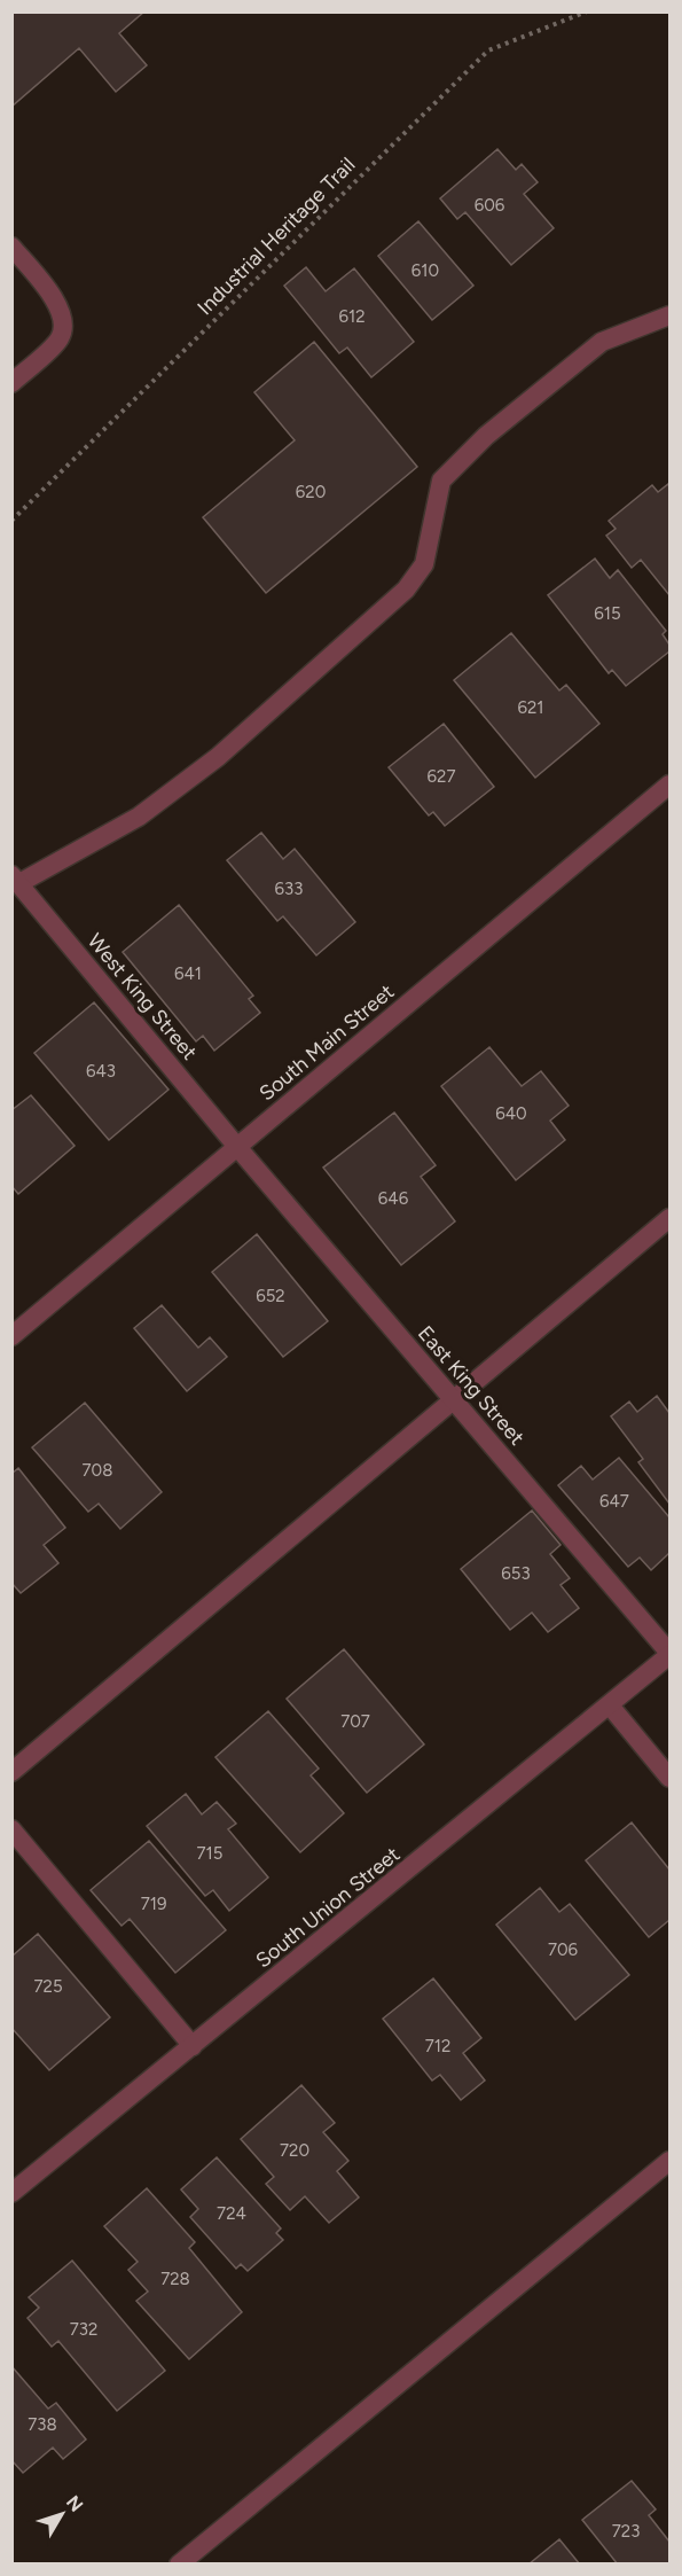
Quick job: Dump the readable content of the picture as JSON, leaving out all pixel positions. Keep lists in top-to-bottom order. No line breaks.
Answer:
{"streets":{"street":["West King Street","South Main Street","East King Street","South Union Street"],"path":["Industrial Heritage Trail"]},"crossings":[["West King Street","South Main Street"],["West King Street","East King Street"],["South Main Street","East King Street"],["East King Street","South Union Street"]],"house_numbers":["606","610","612","620","615","621","627","633","641","643","640","646","652","708","647","653","707","715","719","706","725","712","720","724","728","732","738","723"],"north":"top right"}
